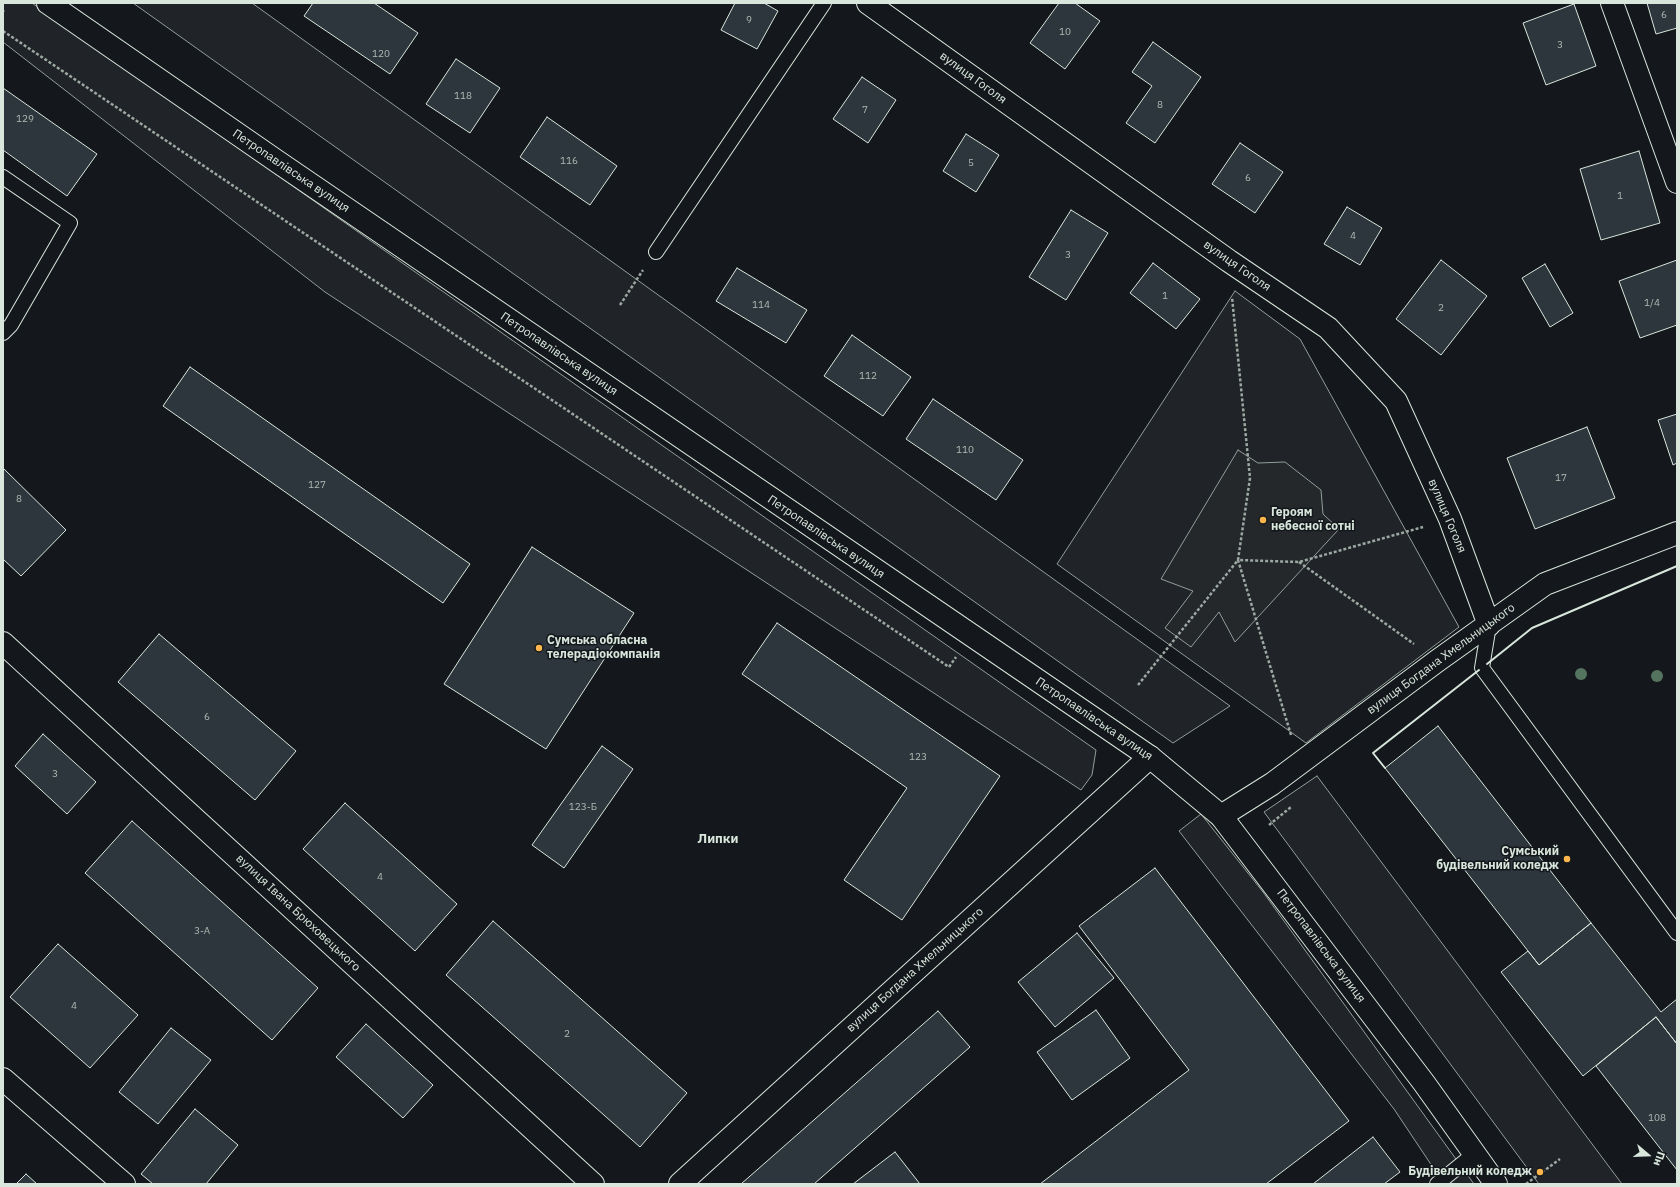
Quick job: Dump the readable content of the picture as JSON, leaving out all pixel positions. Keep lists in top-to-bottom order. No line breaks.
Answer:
{"streets":{"street":["вулиця Гоголя","Петропавлівська вулиця","вулиця Богдана Хмельницького","вулиця Івана Брюховецького"]},"crossings":[["вулиця Гоголя","вулиця Богдана Хмельницького"],["Петропавлівська вулиця","вулиця Богдана Хмельницького"]],"districts":["Липки"],"places":["Героям небесної сотні","Сумська обласна телерадіокомпанія","Сумський будівельний коледж","Будівельний коледж"],"house_numbers":["6","9","10","3","120","118","8","7","129","116","5","6","1","4","3","1","1/4","114","2","112","110","17","127","8","6","123","3","123-Б","4","3-А","4","2","108"],"north":"right"}
